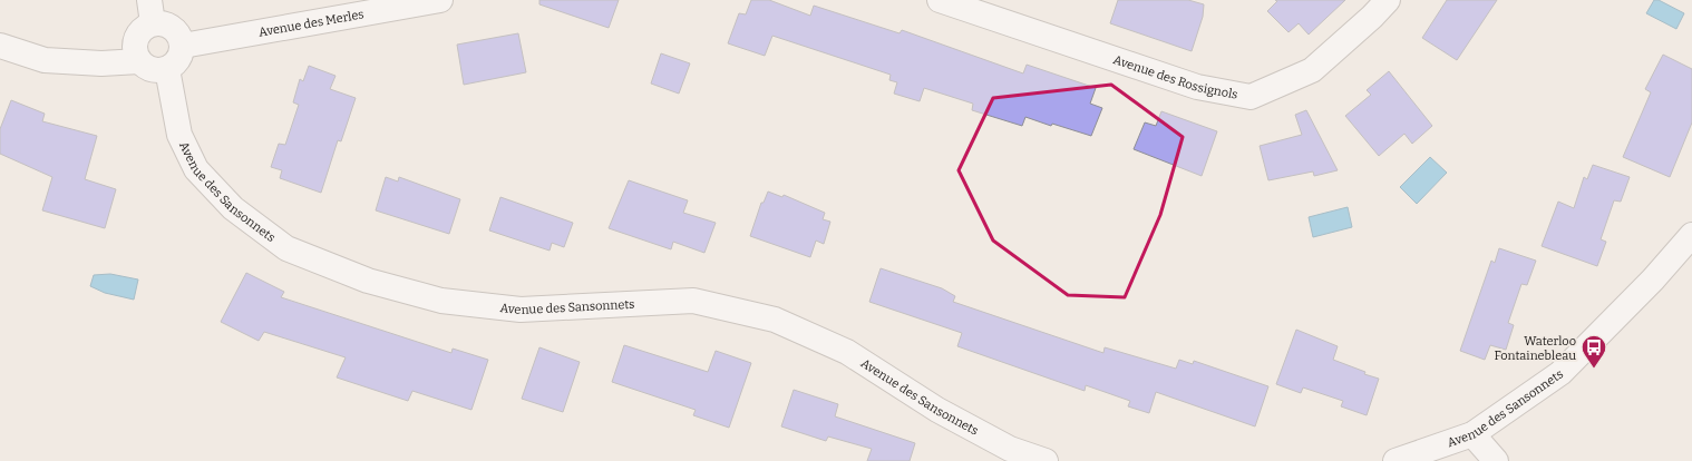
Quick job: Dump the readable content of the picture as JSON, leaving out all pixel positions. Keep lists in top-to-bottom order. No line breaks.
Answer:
{"streets":{"street":["Avenue des Merles","Avenue des Rossignols","Avenue des Sansonnets"]},"crossings":[["Avenue des Merles","Avenue des Sansonnets"]],"places":{"bus stop":["Waterloo Fontainebleau"]}}
